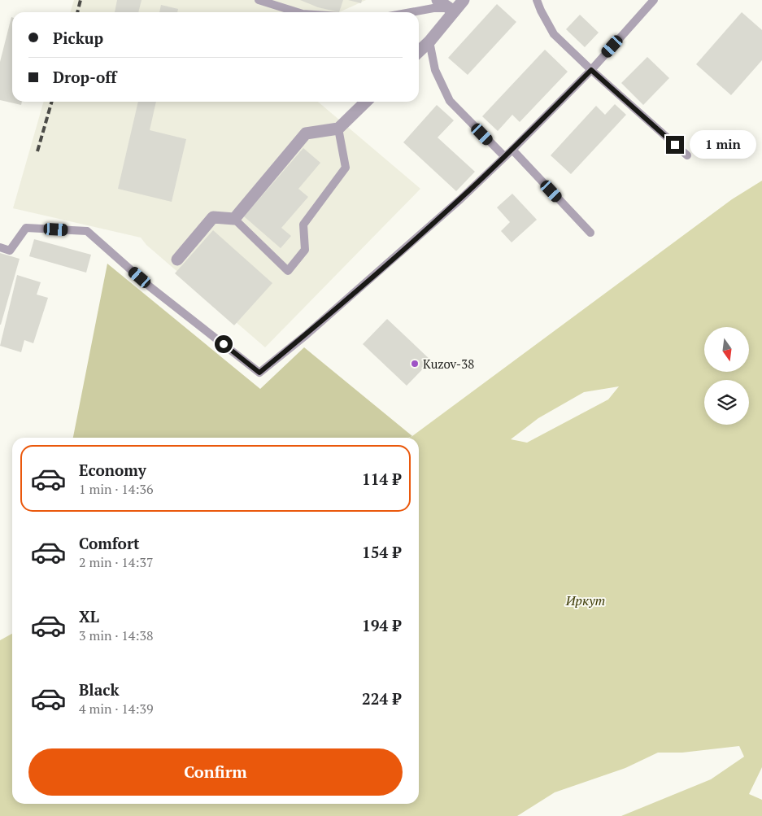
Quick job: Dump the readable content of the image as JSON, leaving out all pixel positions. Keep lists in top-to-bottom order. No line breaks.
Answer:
{"water":["Иркут"],"places":["Kuzov-38"],"north":"bottom","page":{"banner":["Pickup","Drop-off"],"bubble":"1 min","list":[{"name":"Economy","note":"1 min · 14:36","value":"114 ₽"},{"name":"Comfort","note":"2 min · 14:37","value":"154 ₽"},{"name":"XL","note":"3 min · 14:38","value":"194 ₽"},{"name":"Black","note":"4 min · 14:39","value":"224 ₽"}],"buttons":"Confirm"}}
